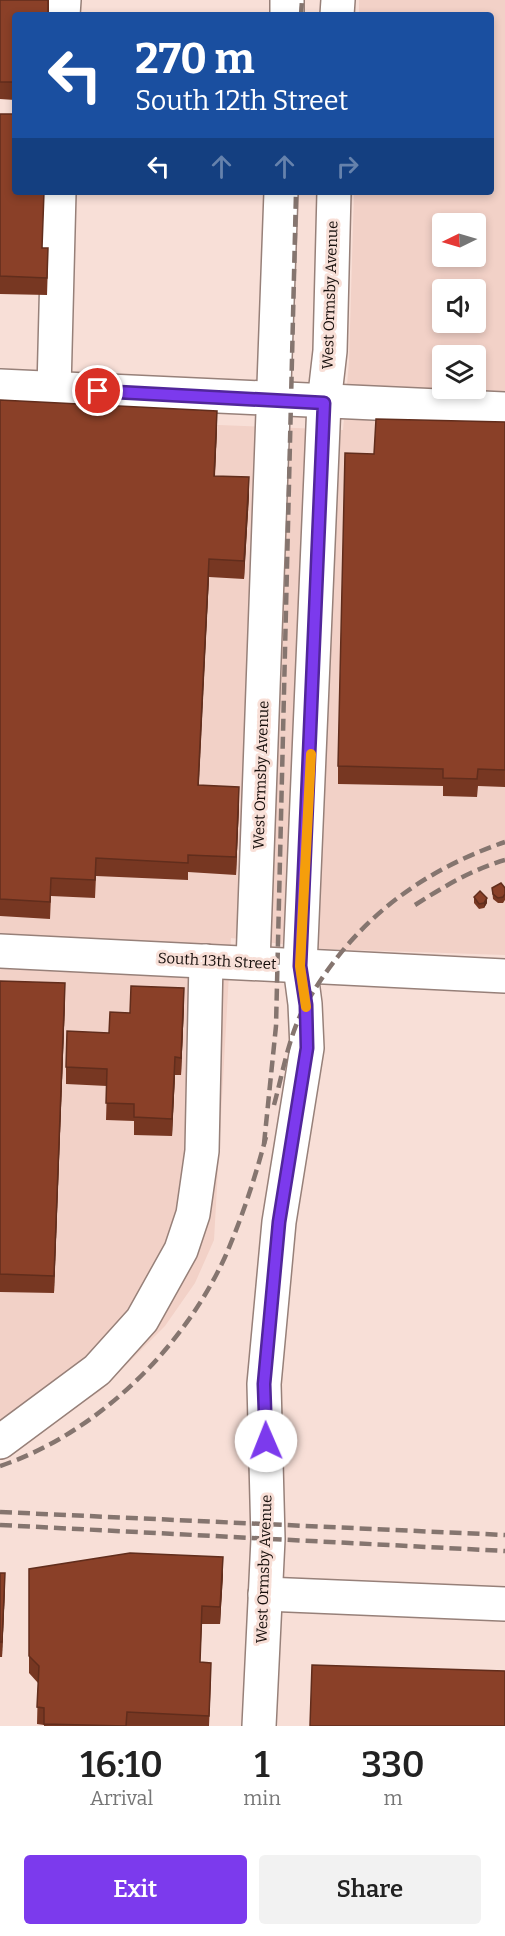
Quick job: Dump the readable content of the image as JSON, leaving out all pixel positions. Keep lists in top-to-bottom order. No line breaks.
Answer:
{"streets":{"street":["West Ormsby Avenue","South 13th Street"]},"crossings":[["West Ormsby Avenue","South 13th Street"]],"north":"left","page":{"turn":["270 m","South 12th Street"],"eta":["16:10","Arrival","1","min","330","m"],"buttons":["Exit","Share"]}}
